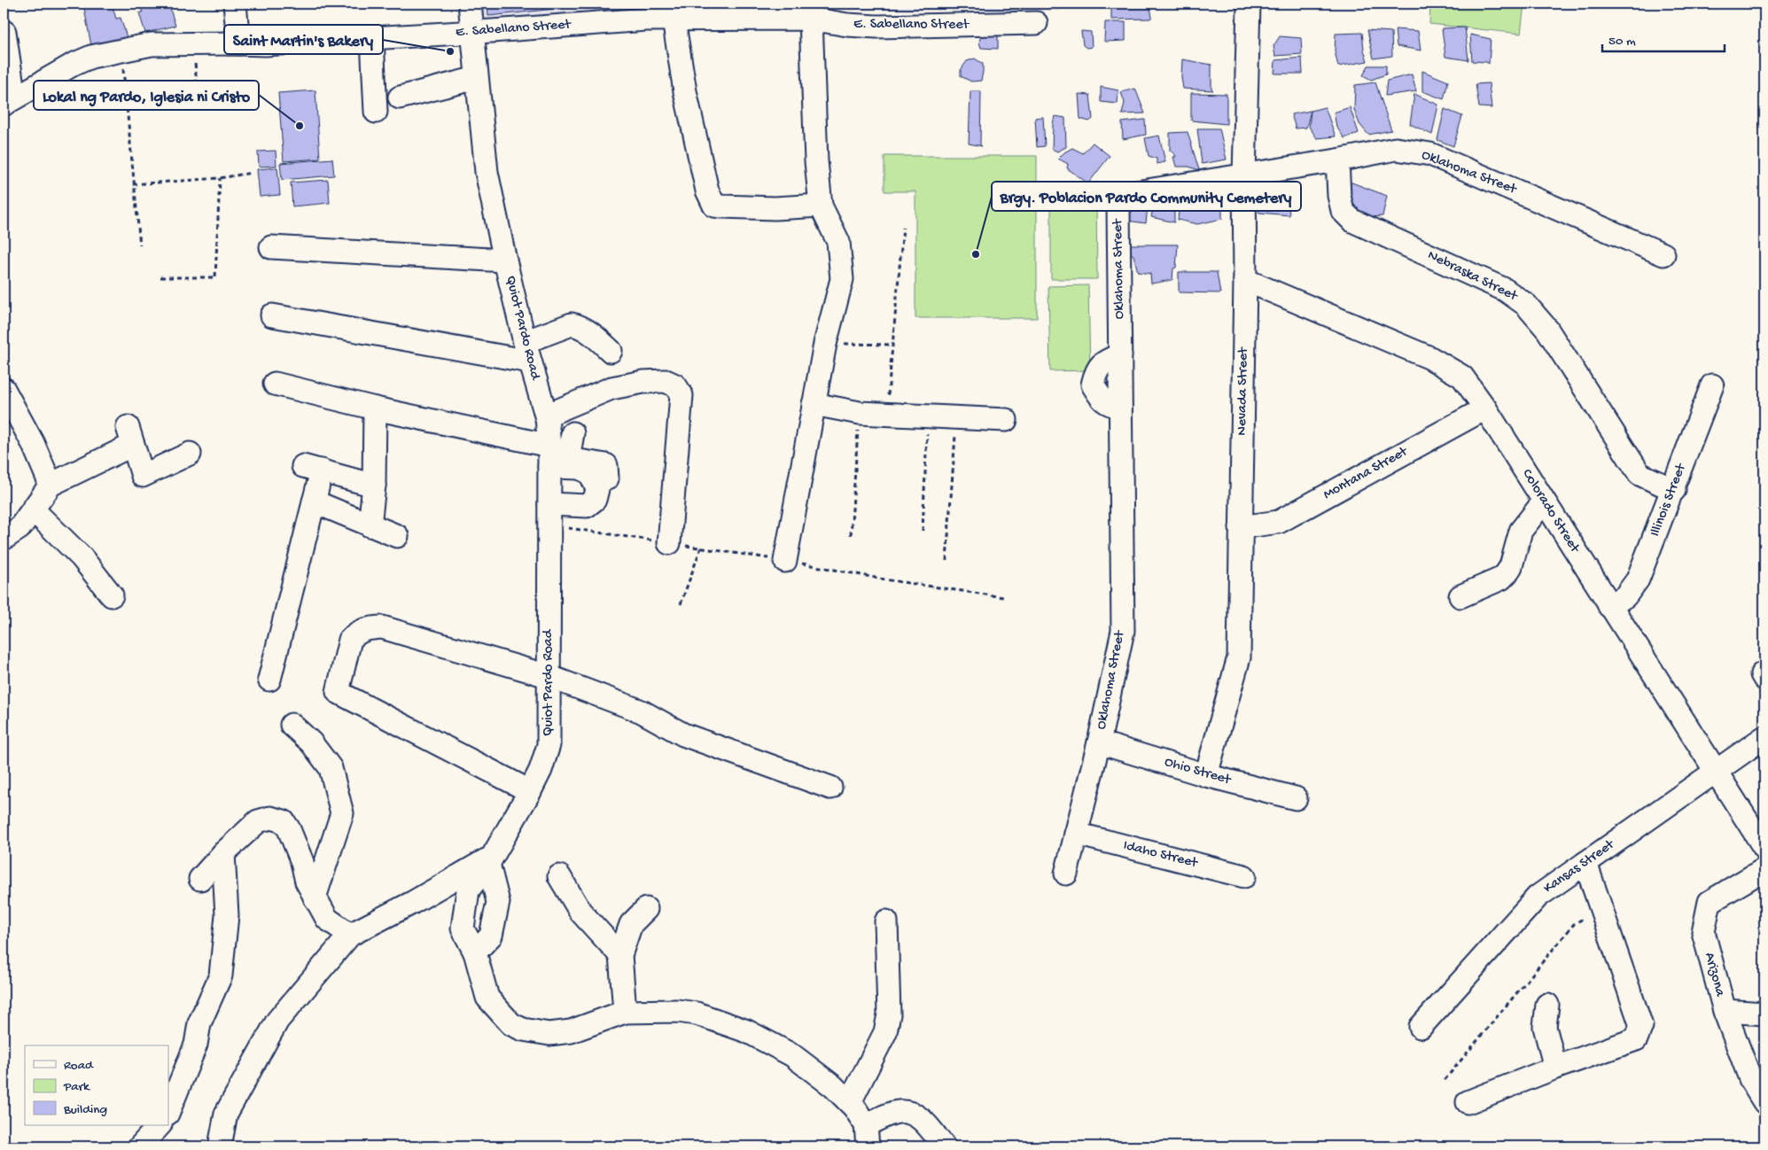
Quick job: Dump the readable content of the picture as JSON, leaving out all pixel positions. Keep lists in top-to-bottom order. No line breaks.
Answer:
{"streets":{"street":["E. Sabellano Street","Oklahoma Street","Nebraska Street","Quiot Pardo Road","Nevada Street","Montana Street","Illinois Street","Colorado Street","Ohio Street","Idaho Street","Kansas Street","Arizona"]},"crossings":[["E. Sabellano Street","Quiot Pardo Road"],["Oklahoma Street","Nebraska Street"],["Oklahoma Street","Nevada Street"],["Oklahoma Street","Ohio Street"],["Oklahoma Street","Idaho Street"],["Nebraska Street","Illinois Street"],["Nevada Street","Montana Street"],["Nevada Street","Colorado Street"],["Nevada Street","Ohio Street"],["Montana Street","Colorado Street"],["Illinois Street","Colorado Street"],["Colorado Street","Kansas Street"]],"places":["Saint Martin's Bakery","Lokal ng Pardo, Iglesia ni Cristo","Brgy. Poblacion Pardo Community Cemetery"],"legend":["Road","Park","Building"],"scale_bar":"50 m"}
